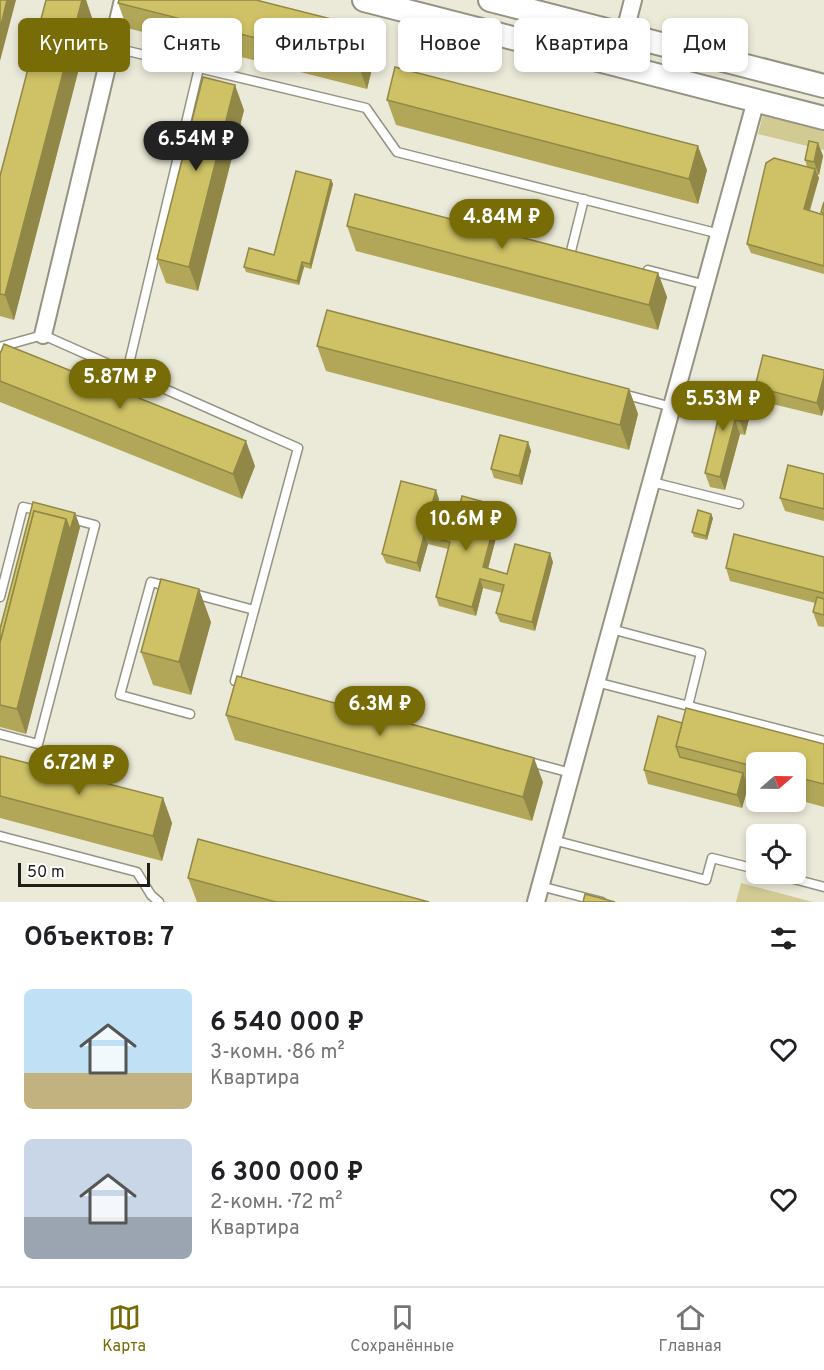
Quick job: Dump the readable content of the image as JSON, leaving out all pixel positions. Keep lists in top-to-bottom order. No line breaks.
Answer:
{"scale_bar":"50 m","north":"right","page":{"chip":["Купить","Снять","Фильтры","Новое","Квартира","Дом"],"price":["6.54M ₽","4.84M ₽","5.87M ₽","5.53M ₽","10.6M ₽","6.3M ₽","6.72M ₽"],"scale":"50 m","heading":"Объектов: 7","list":[{"name":"6 540 000 ₽","note":"3-комн. · 86 m² · Квартира"},{"name":"6 300 000 ₽","note":"2-комн. · 72 m² · Квартира"}],"tabs":["Карта","Сохранённые","Главная"]}}
